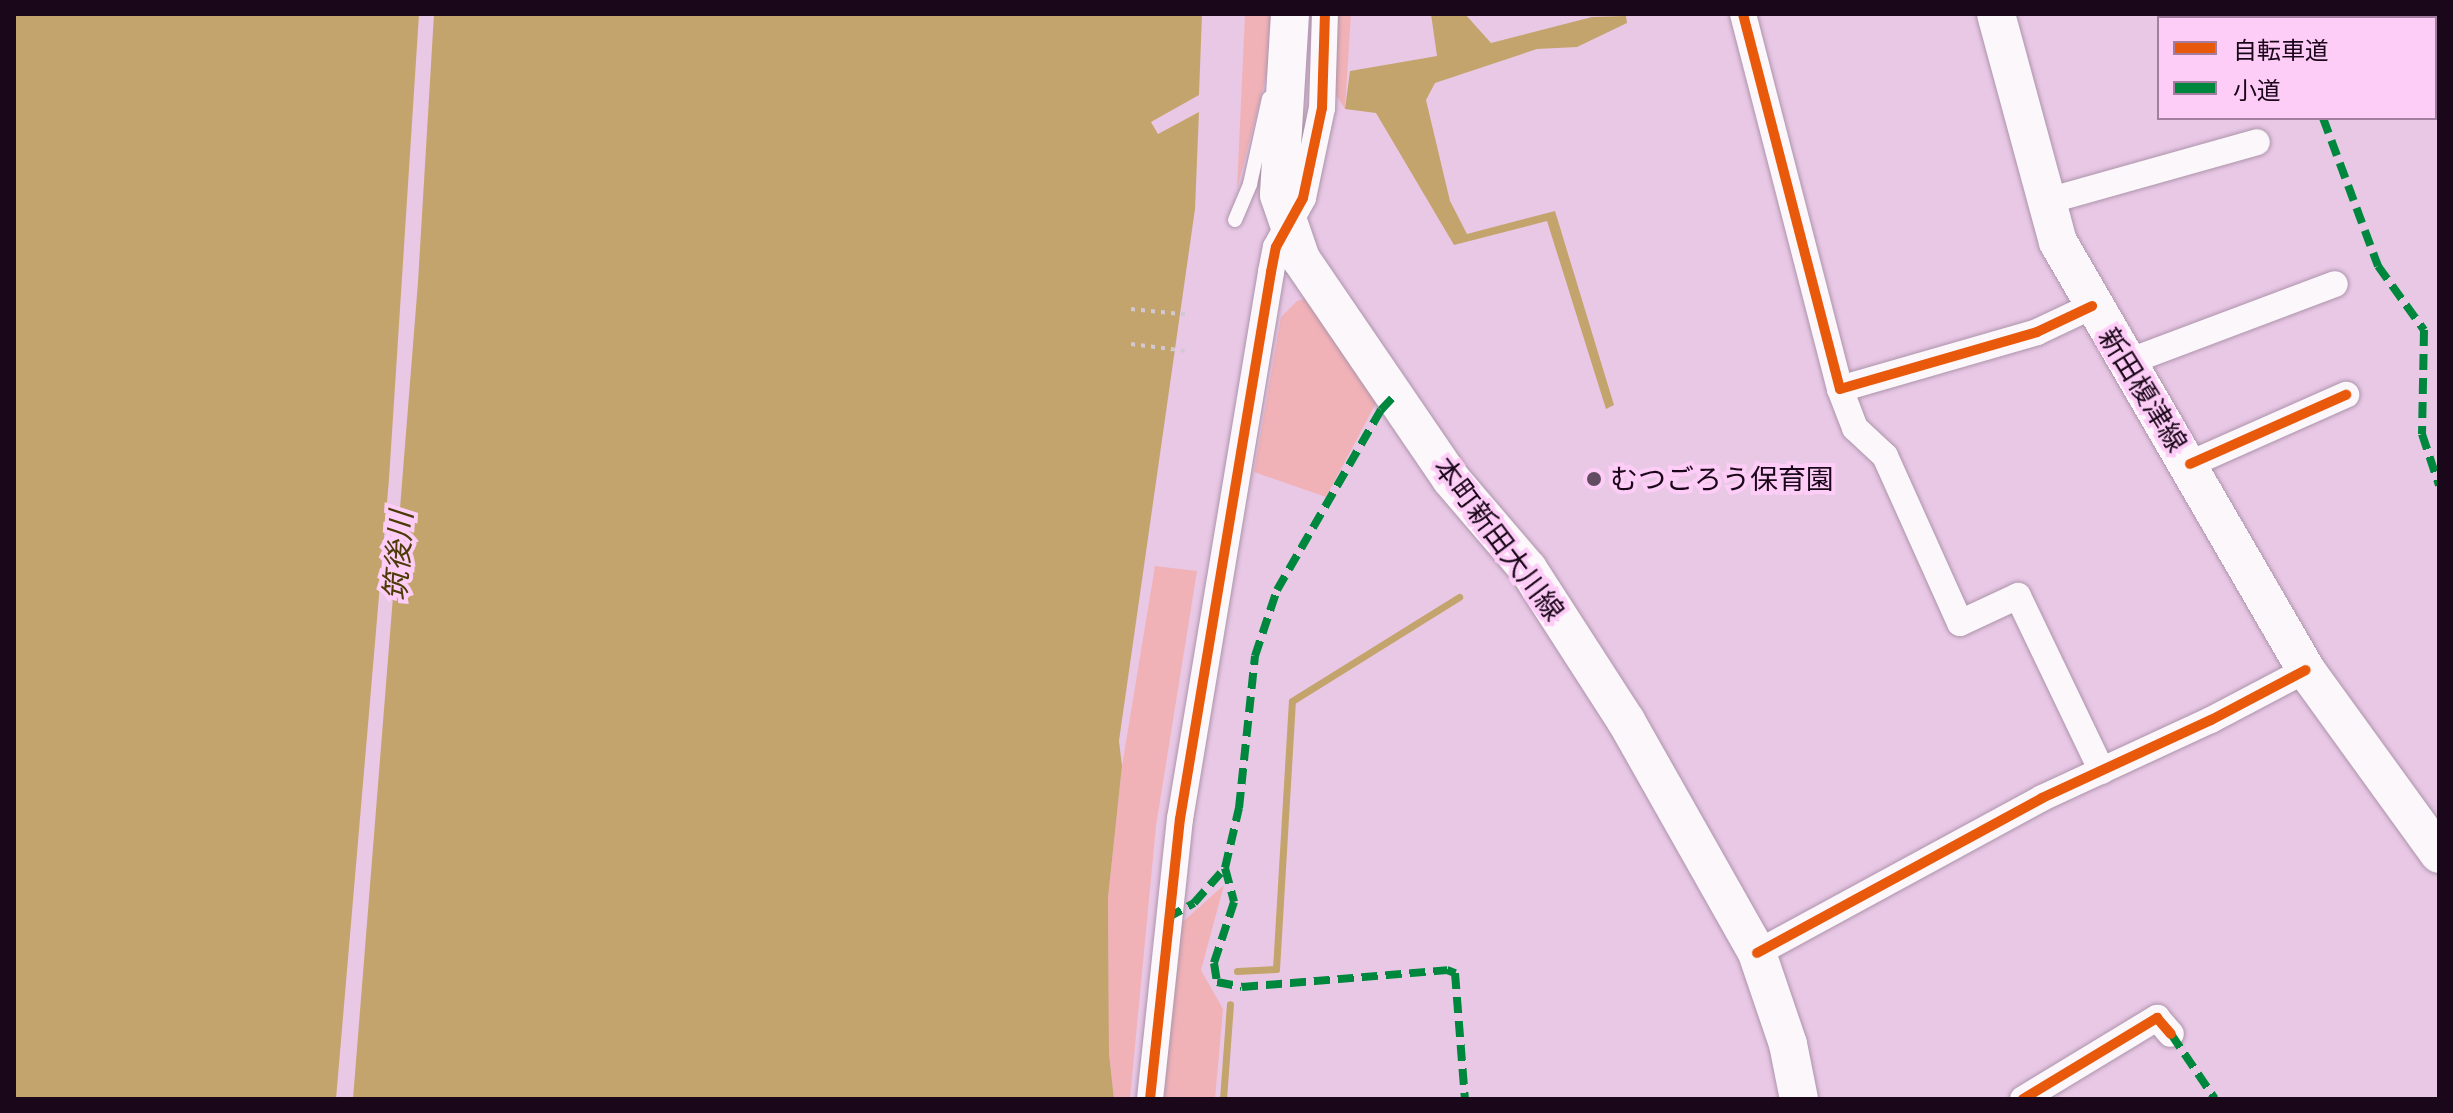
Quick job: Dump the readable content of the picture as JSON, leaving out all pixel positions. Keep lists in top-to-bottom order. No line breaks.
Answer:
{"streets":{"main road":["新田榎津線","本町新田大川線"]},"water":["筑後川"],"places":["むつごろう保育園"],"legend":["自転車道","小道"]}
